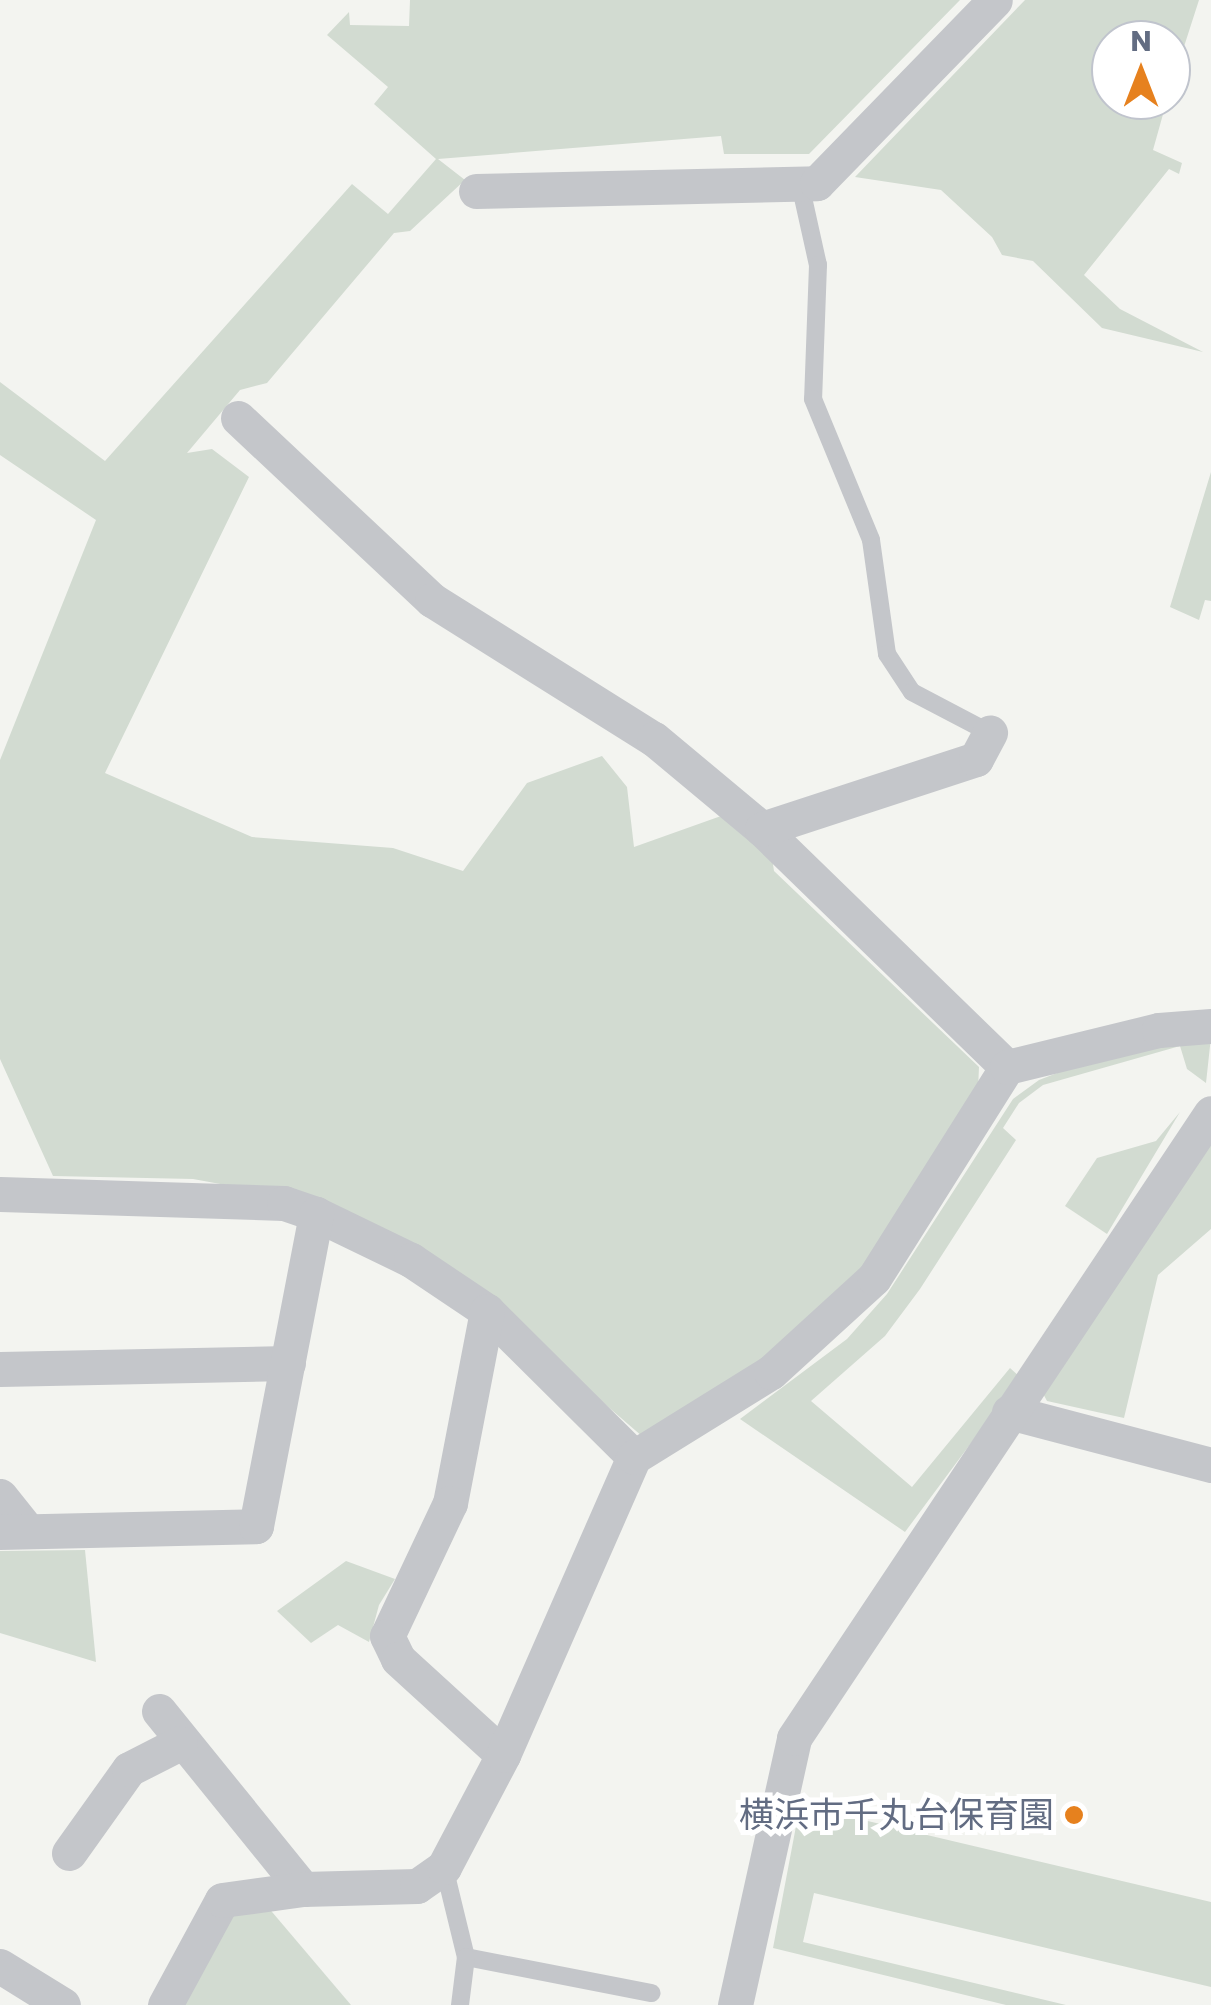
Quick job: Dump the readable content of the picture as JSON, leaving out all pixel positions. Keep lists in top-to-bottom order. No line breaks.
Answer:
{"places":["横浜市千丸台保育園"],"north":"top"}
